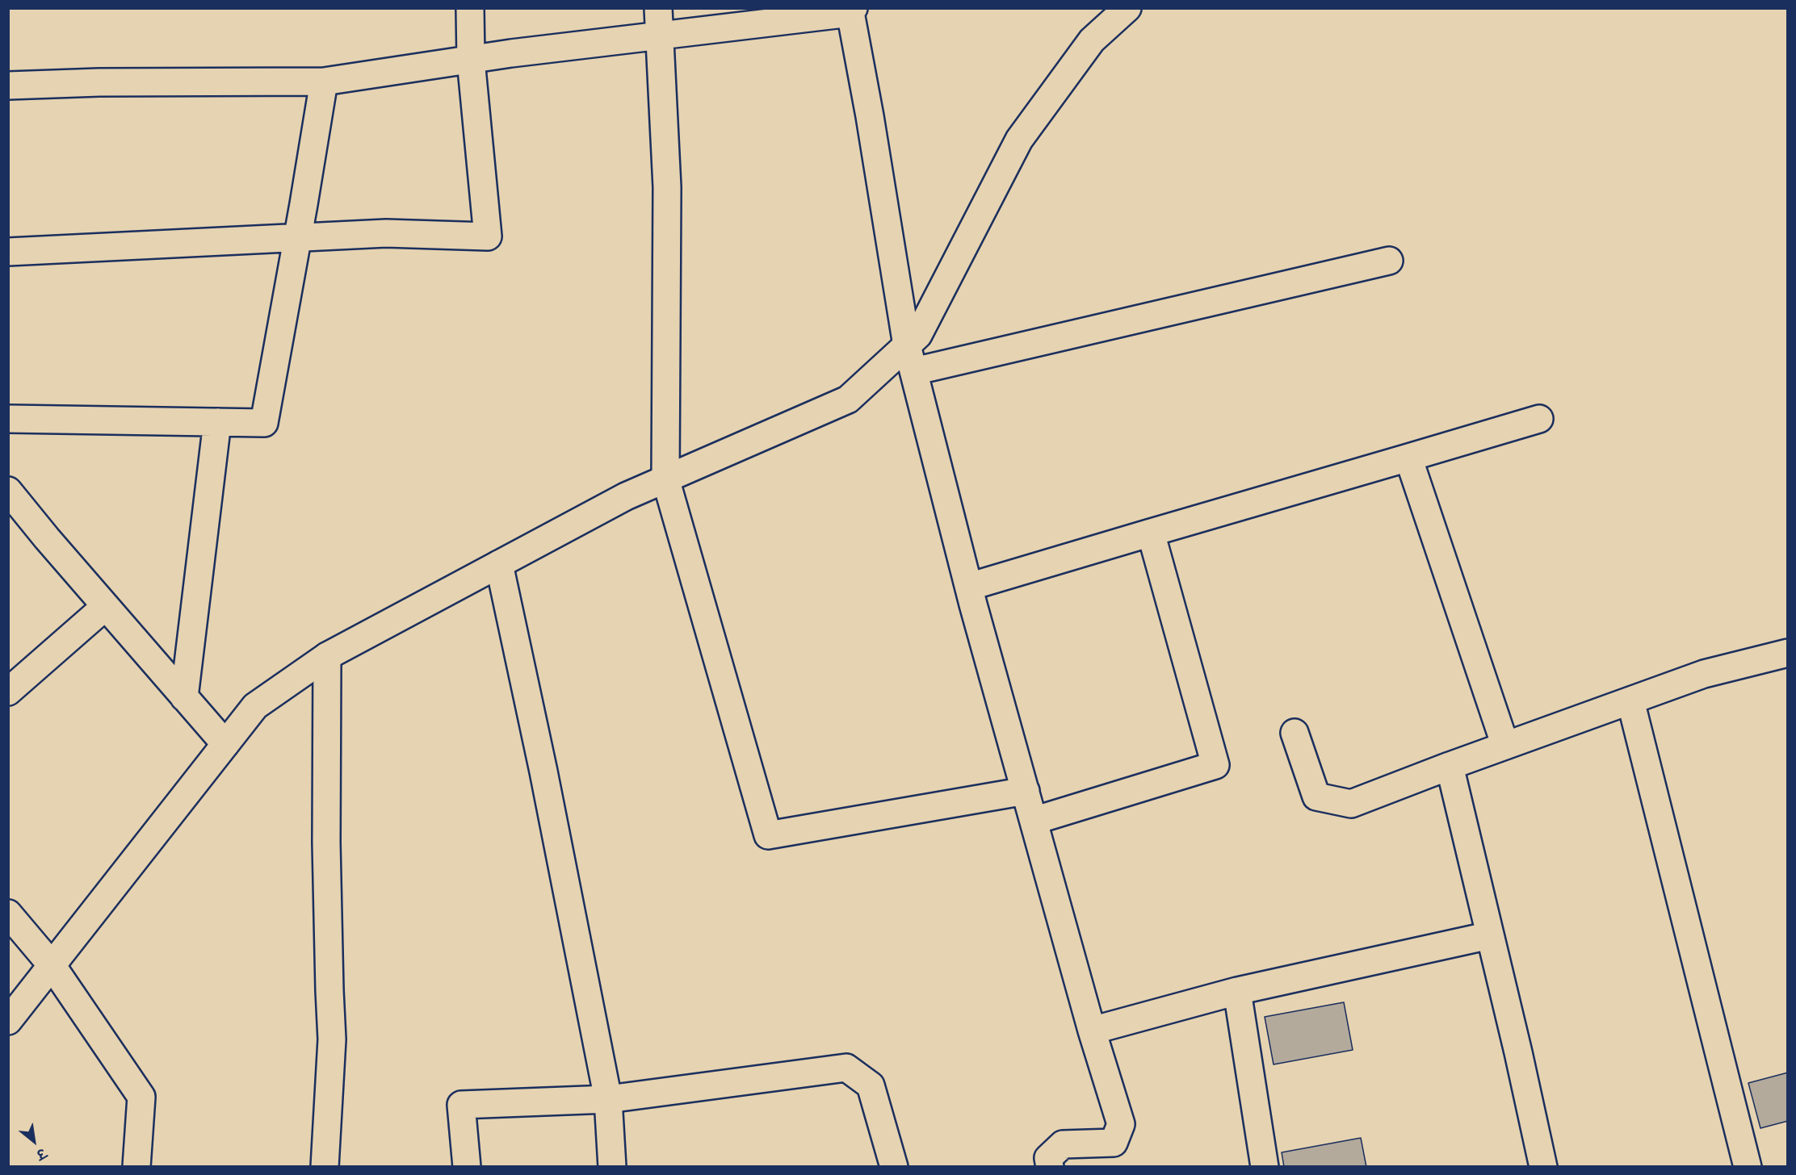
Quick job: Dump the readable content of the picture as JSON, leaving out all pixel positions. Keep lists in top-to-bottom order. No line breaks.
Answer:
{"north":"bottom right"}
